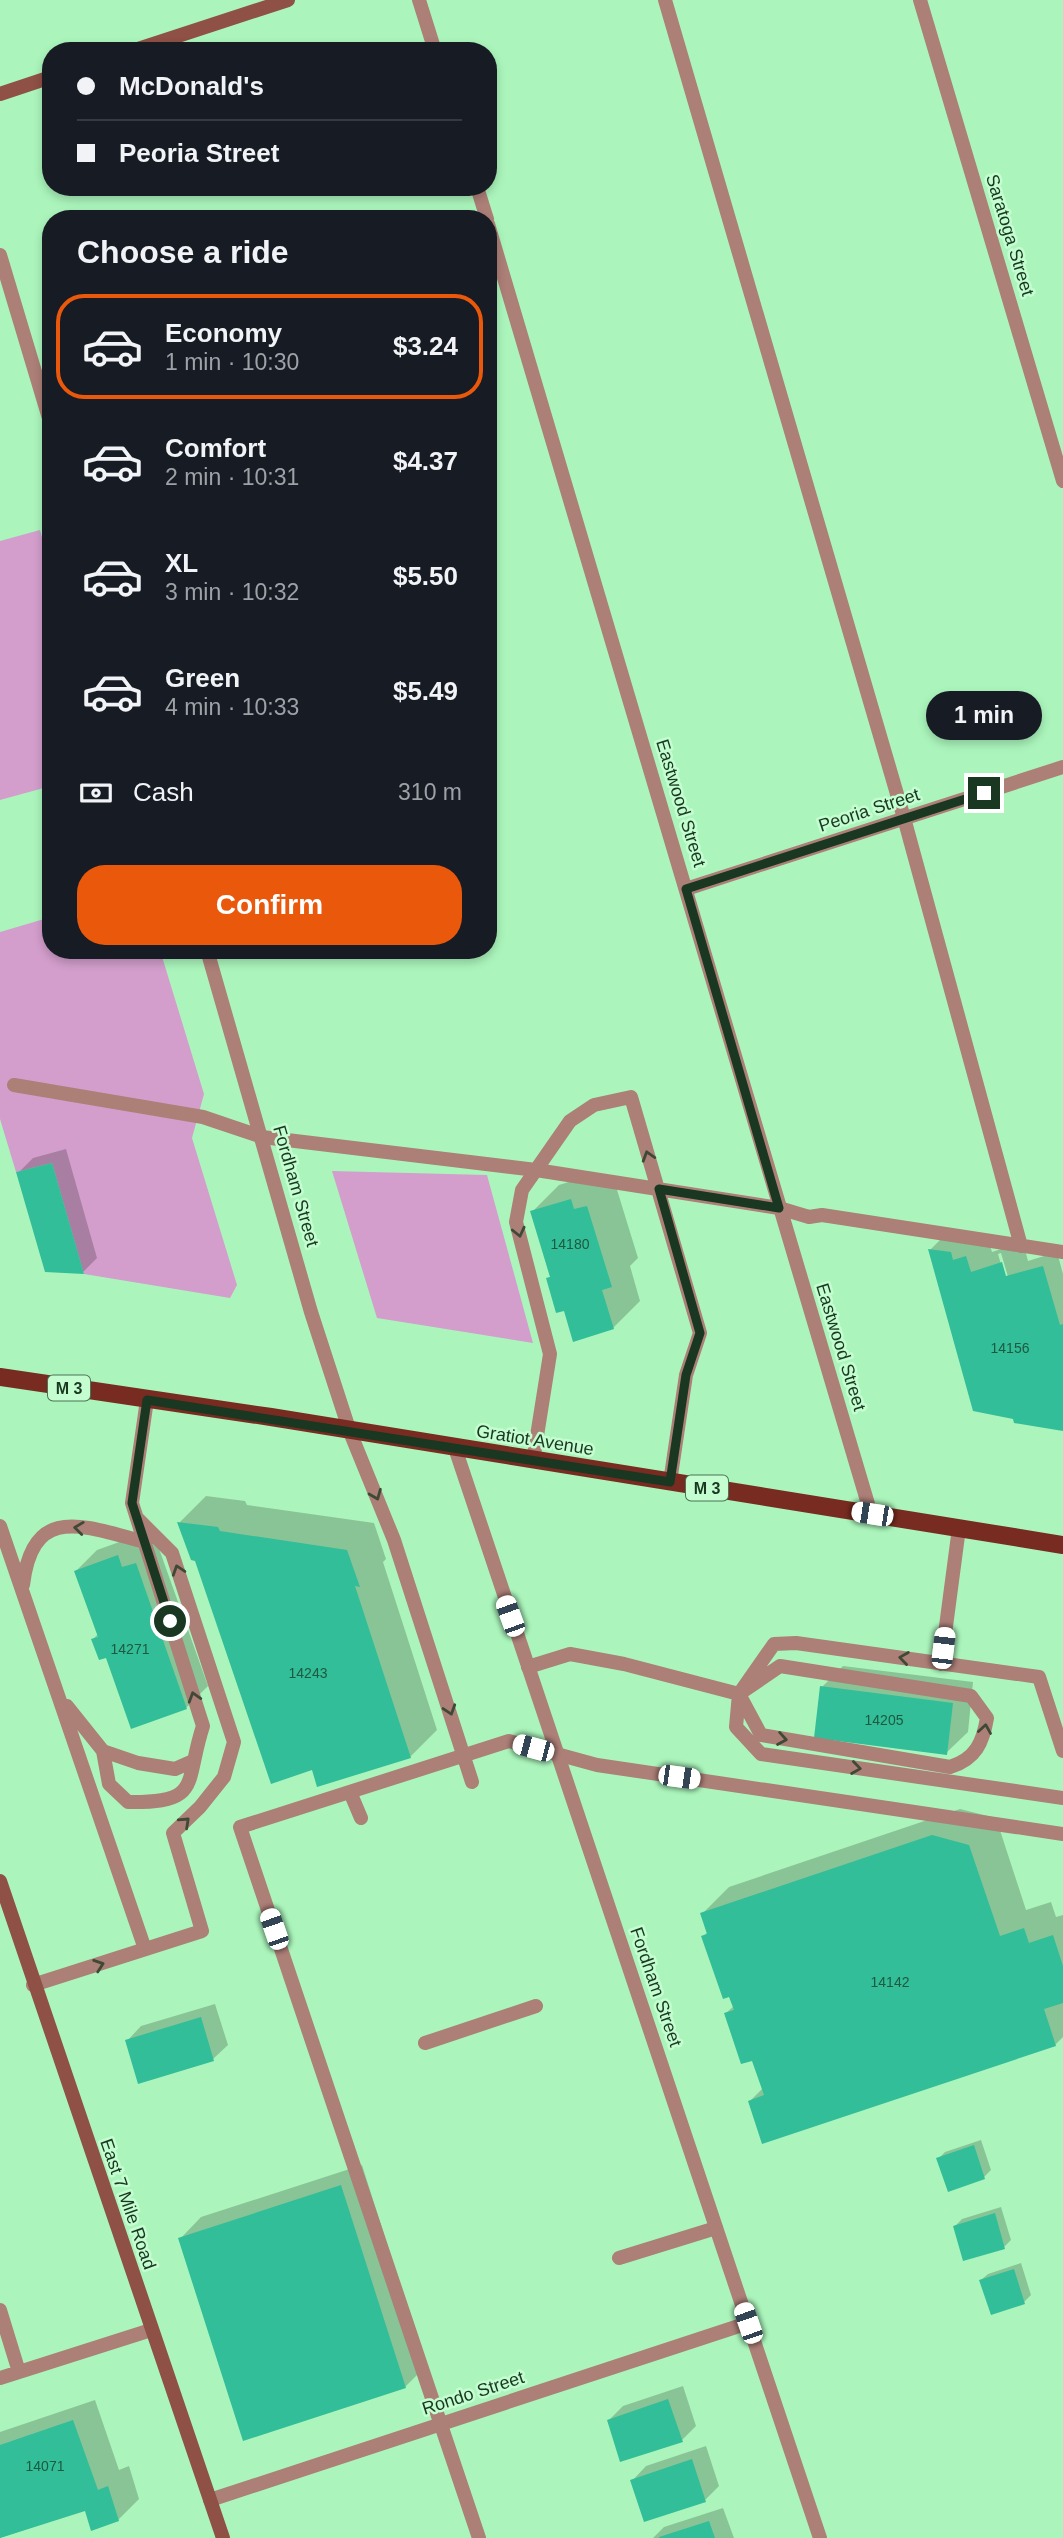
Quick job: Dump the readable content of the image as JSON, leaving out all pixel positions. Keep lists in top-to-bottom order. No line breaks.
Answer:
{"streets":{"main road":["M 3","Gratiot Avenue"],"street":["Saratoga Street","Eastwood Street","Peoria Street","Fordham Street","East 7 Mile Road","Rondo Street"]},"crossings":[["Eastwood Street","Peoria Street"],["Eastwood Street","Gratiot Avenue"],["Fordham Street","Gratiot Avenue"],["Fordham Street","Rondo Street"],["East 7 Mile Road","Rondo Street"]],"house_numbers":["14180","14156","14271","14243","14205","14142","14071"],"page":{"banner":["McDonald's","Peoria Street"],"heading":"Choose a ride","list":[{"name":"Economy","note":"1 min · 10:30","value":"$3.24"},{"name":"Comfort","note":"2 min · 10:31","value":"$4.37"},{"name":"XL","note":"3 min · 10:32","value":"$5.50"},{"name":"Green","note":"4 min · 10:33","value":"$5.49"}],"bubble":"1 min","pay":["Cash","310 m"],"buttons":"Confirm"}}
